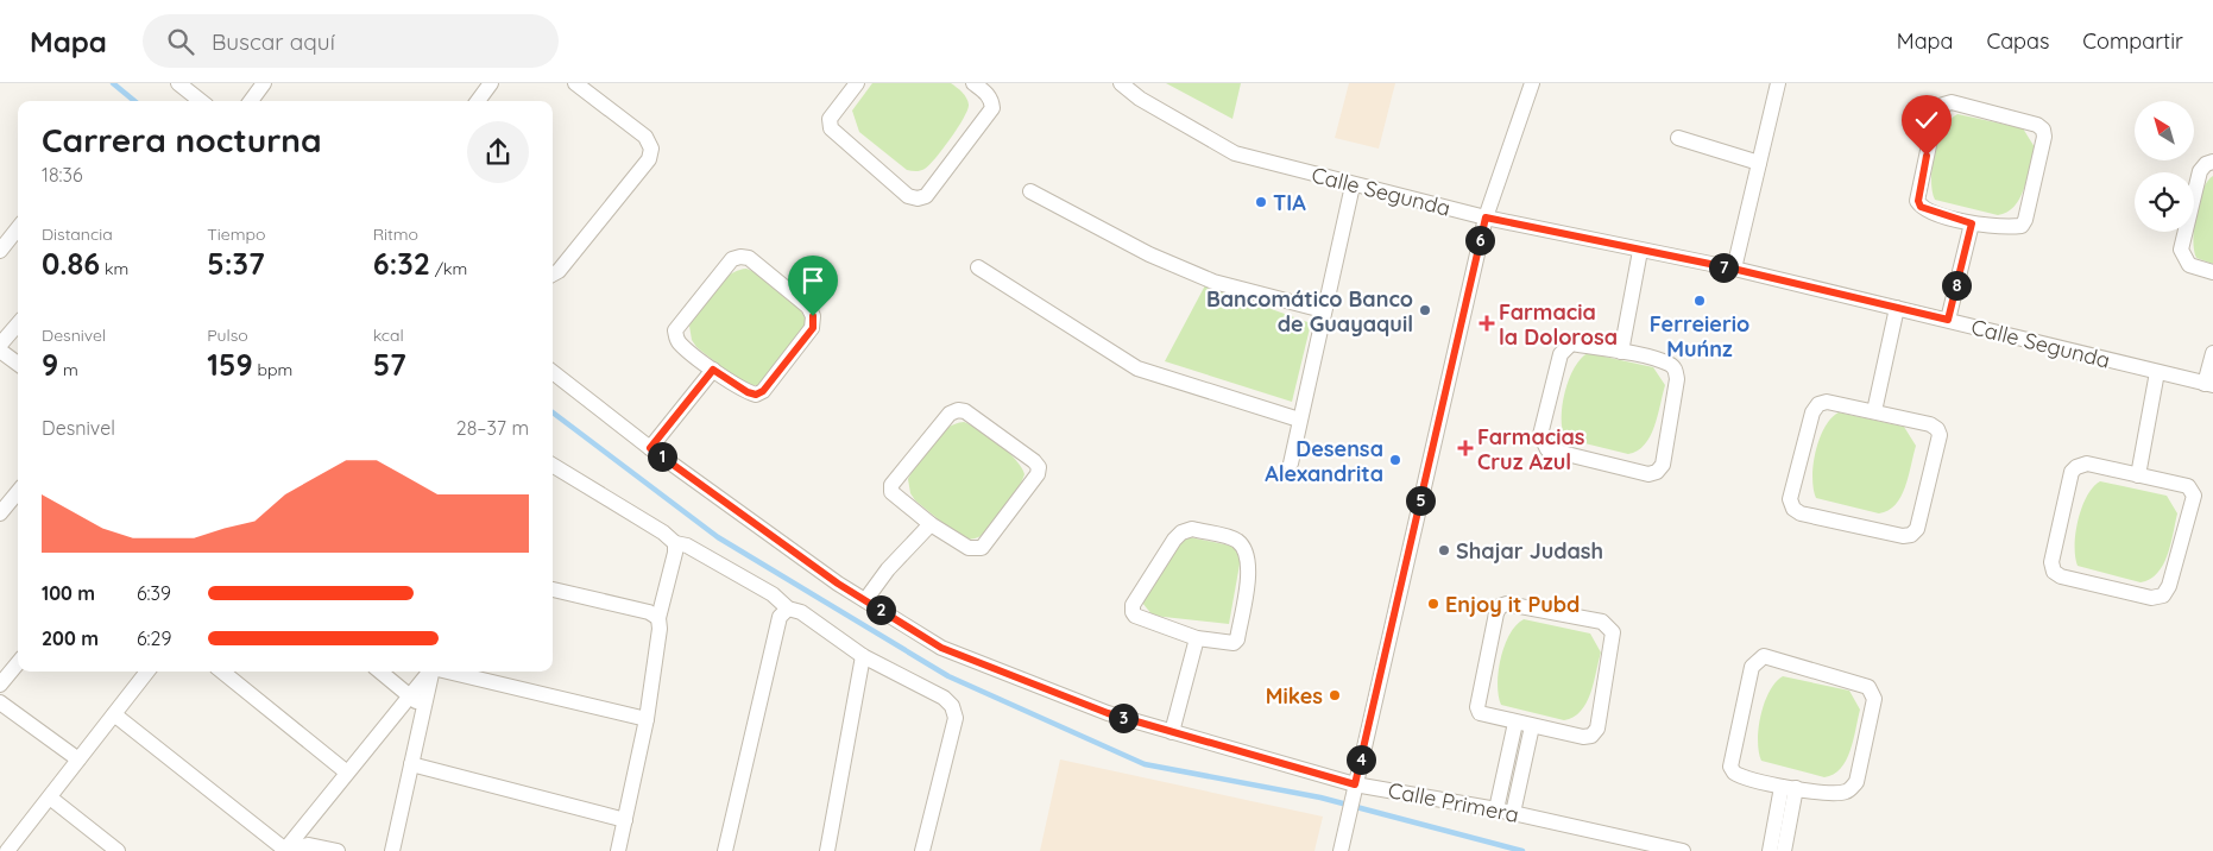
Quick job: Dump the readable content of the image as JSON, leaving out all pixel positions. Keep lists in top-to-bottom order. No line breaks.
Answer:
{"streets":{"street":["Calle Segunda","Calle Primera"]},"places":{"other":["TIA","Ferreierio Muńnz","Bancomático Banco de Guayaquil","Desensa Alexandrita","Shajar Judash","Enjoy it Pubd","Mikes"],"health":["Farmacia la Dolorosa","Farmacias Cruz Azul"]},"north":"top left","page":{"header":"Mapa","search":"Buscar aquí","nav":["Mapa","Capas","Compartir"],"heading":["Carrera nocturna","18:36"],"stats":[["Distancia","0.86 km"],["Tiempo","5:37"],["Ritmo","6:32 /km"],["Desnivel","9 m"],["Pulso","159 bpm"],["kcal","57"]],"pins":["6","7","8","1","5","2","3","4"],"chart":["Desnivel","28–37 m"],"list":[{"name":"100 m","note":"6:39"},{"name":"200 m","note":"6:29"}]}}
